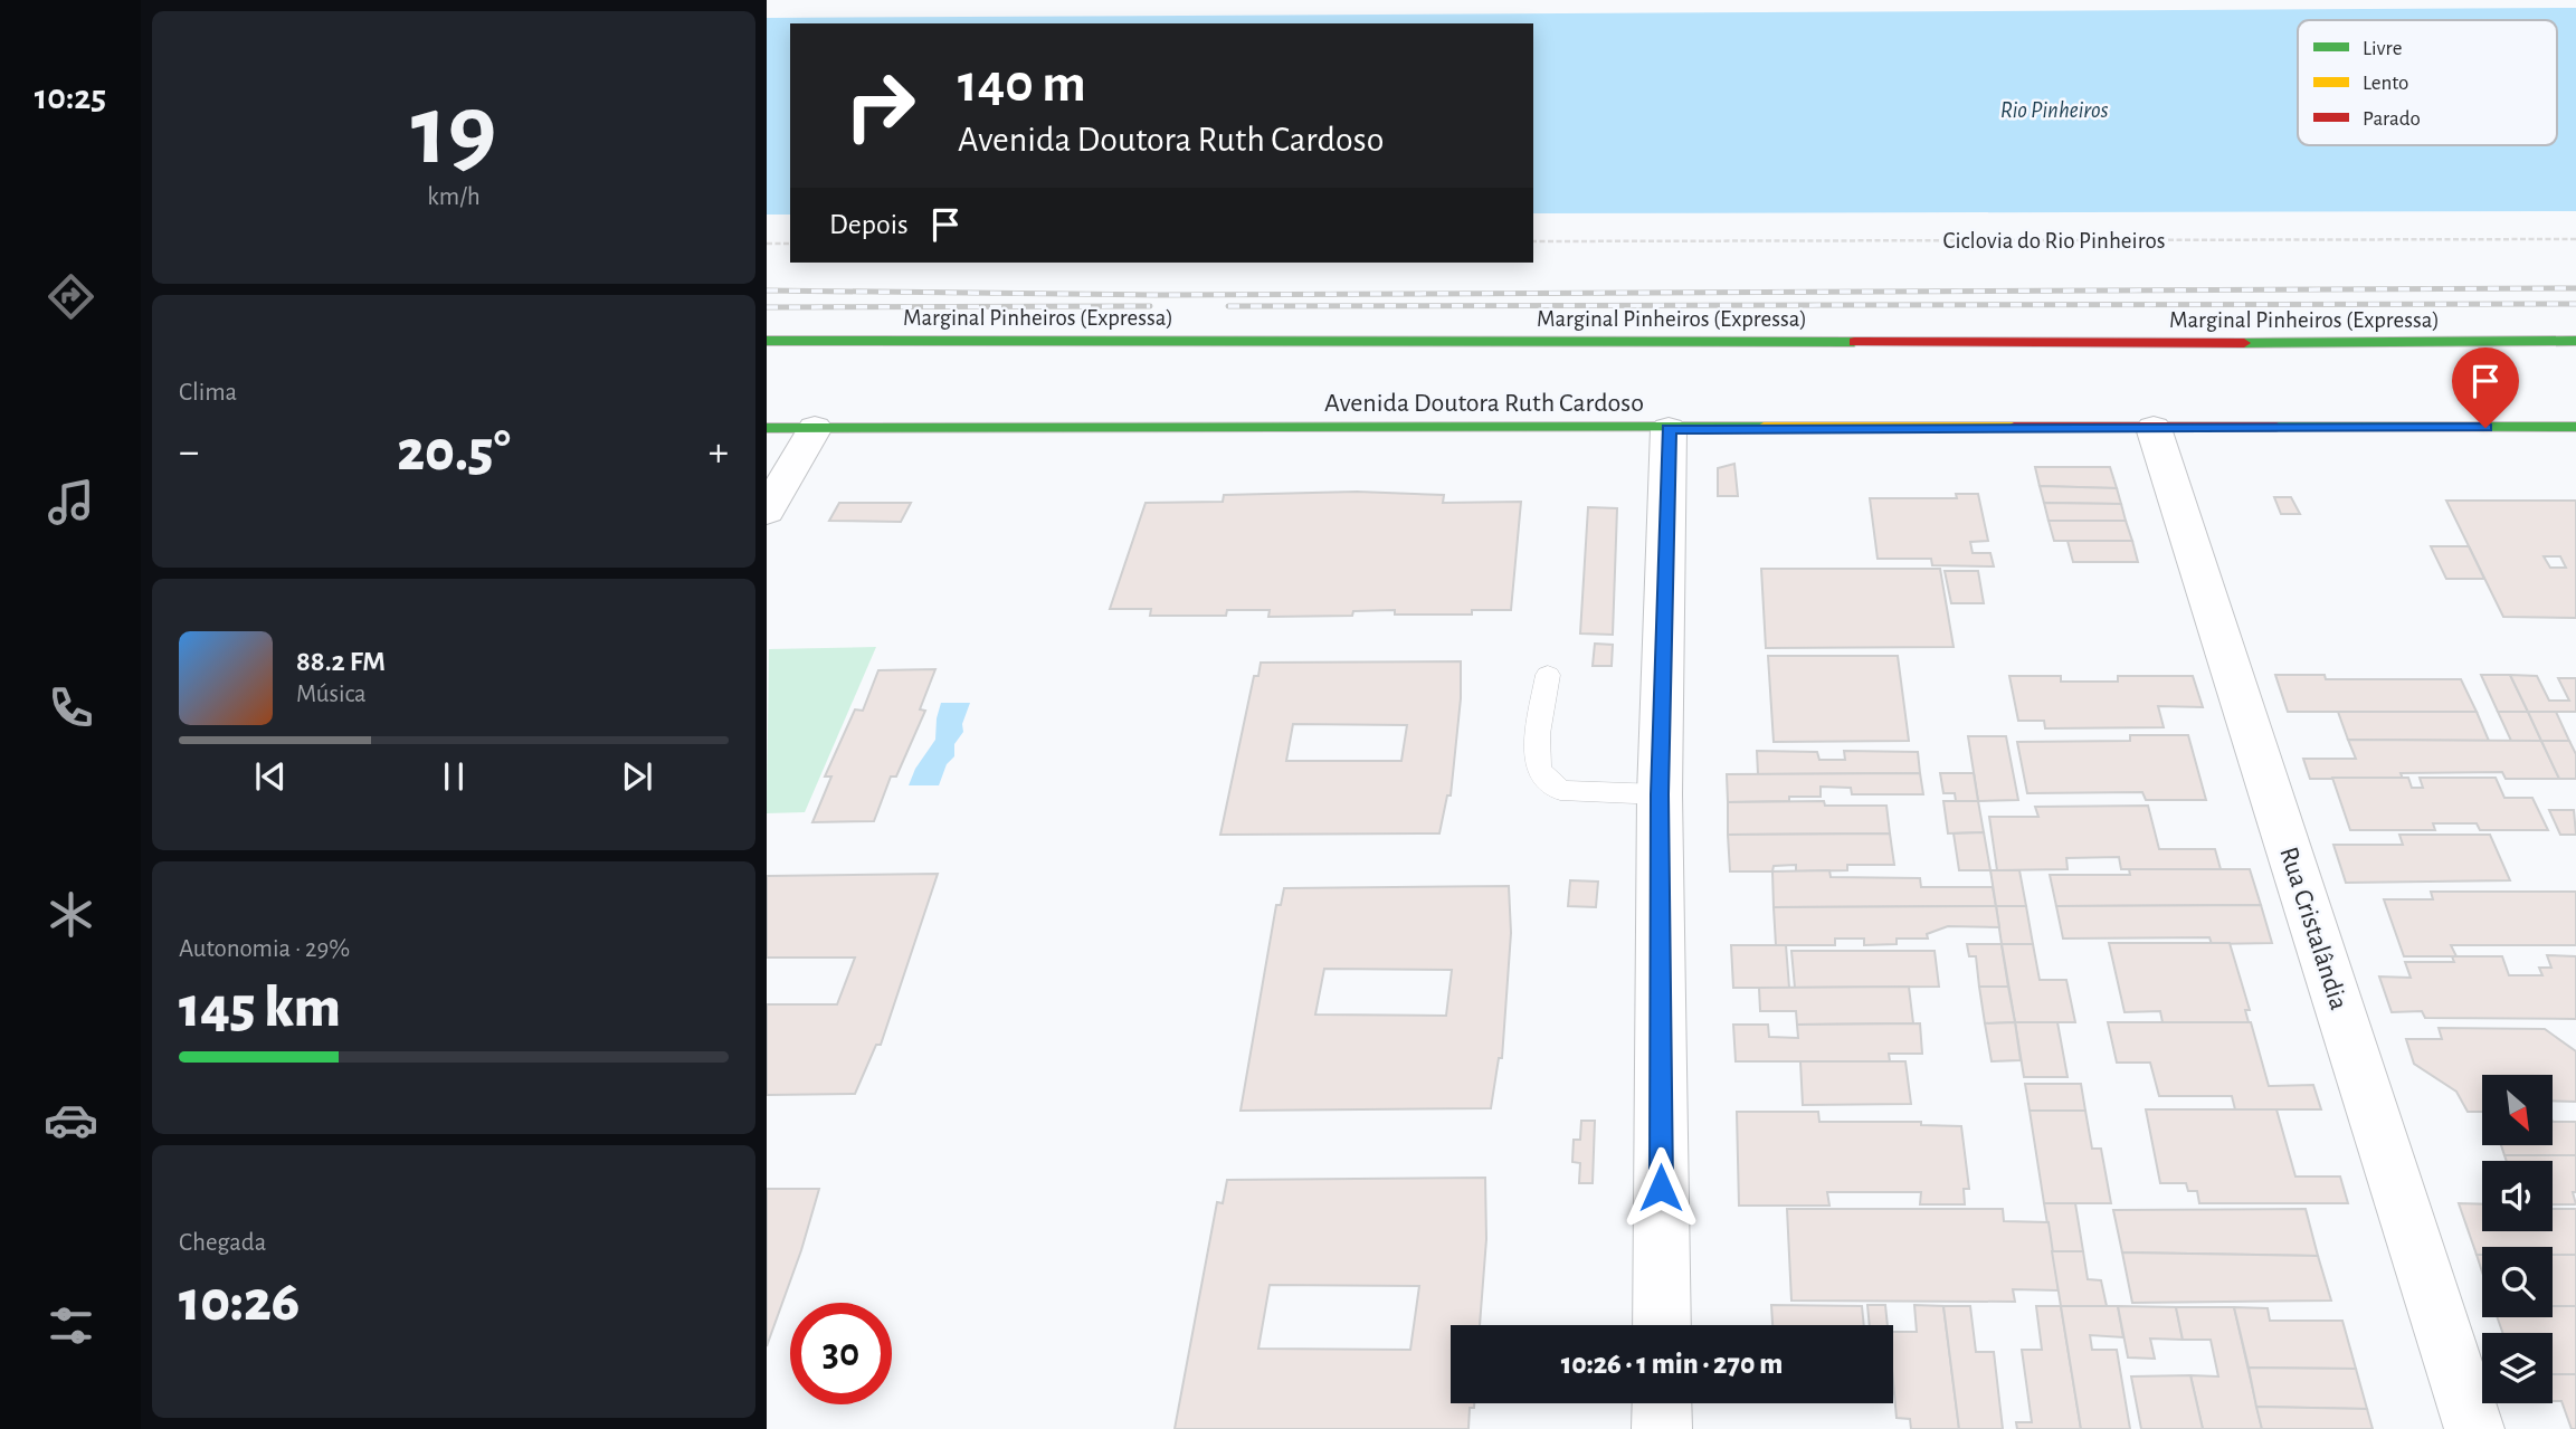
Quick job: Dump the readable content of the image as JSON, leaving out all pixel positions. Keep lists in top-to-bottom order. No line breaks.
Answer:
{"streets":{"highway":["Marginal Pinheiros (Expressa)","Avenida Doutora Ruth Cardoso"],"street":["Rua Cristalândia"],"path":["Ciclovia do Rio Pinheiros"]},"crossings":[["Avenida Doutora Ruth Cardoso","Rua Cristalândia"]],"water":["Rio Pinheiros"],"legend":["Livre","Lento","Parado"],"north":"bottom right","page":{"tabs":"10:25","tile":[["19","km/h"],"Clima",["Autonomia · 29%","145 km"],["Chegada","10:26"]],"turn":["140 m","Avenida Doutora Ruth Cardoso"],"then":"Depois","heat":["−","20.5°","+"],"song":["88.2 FM","Música"],"limit":"30","trip":"10:26 · 1 min · 270 m"}}
